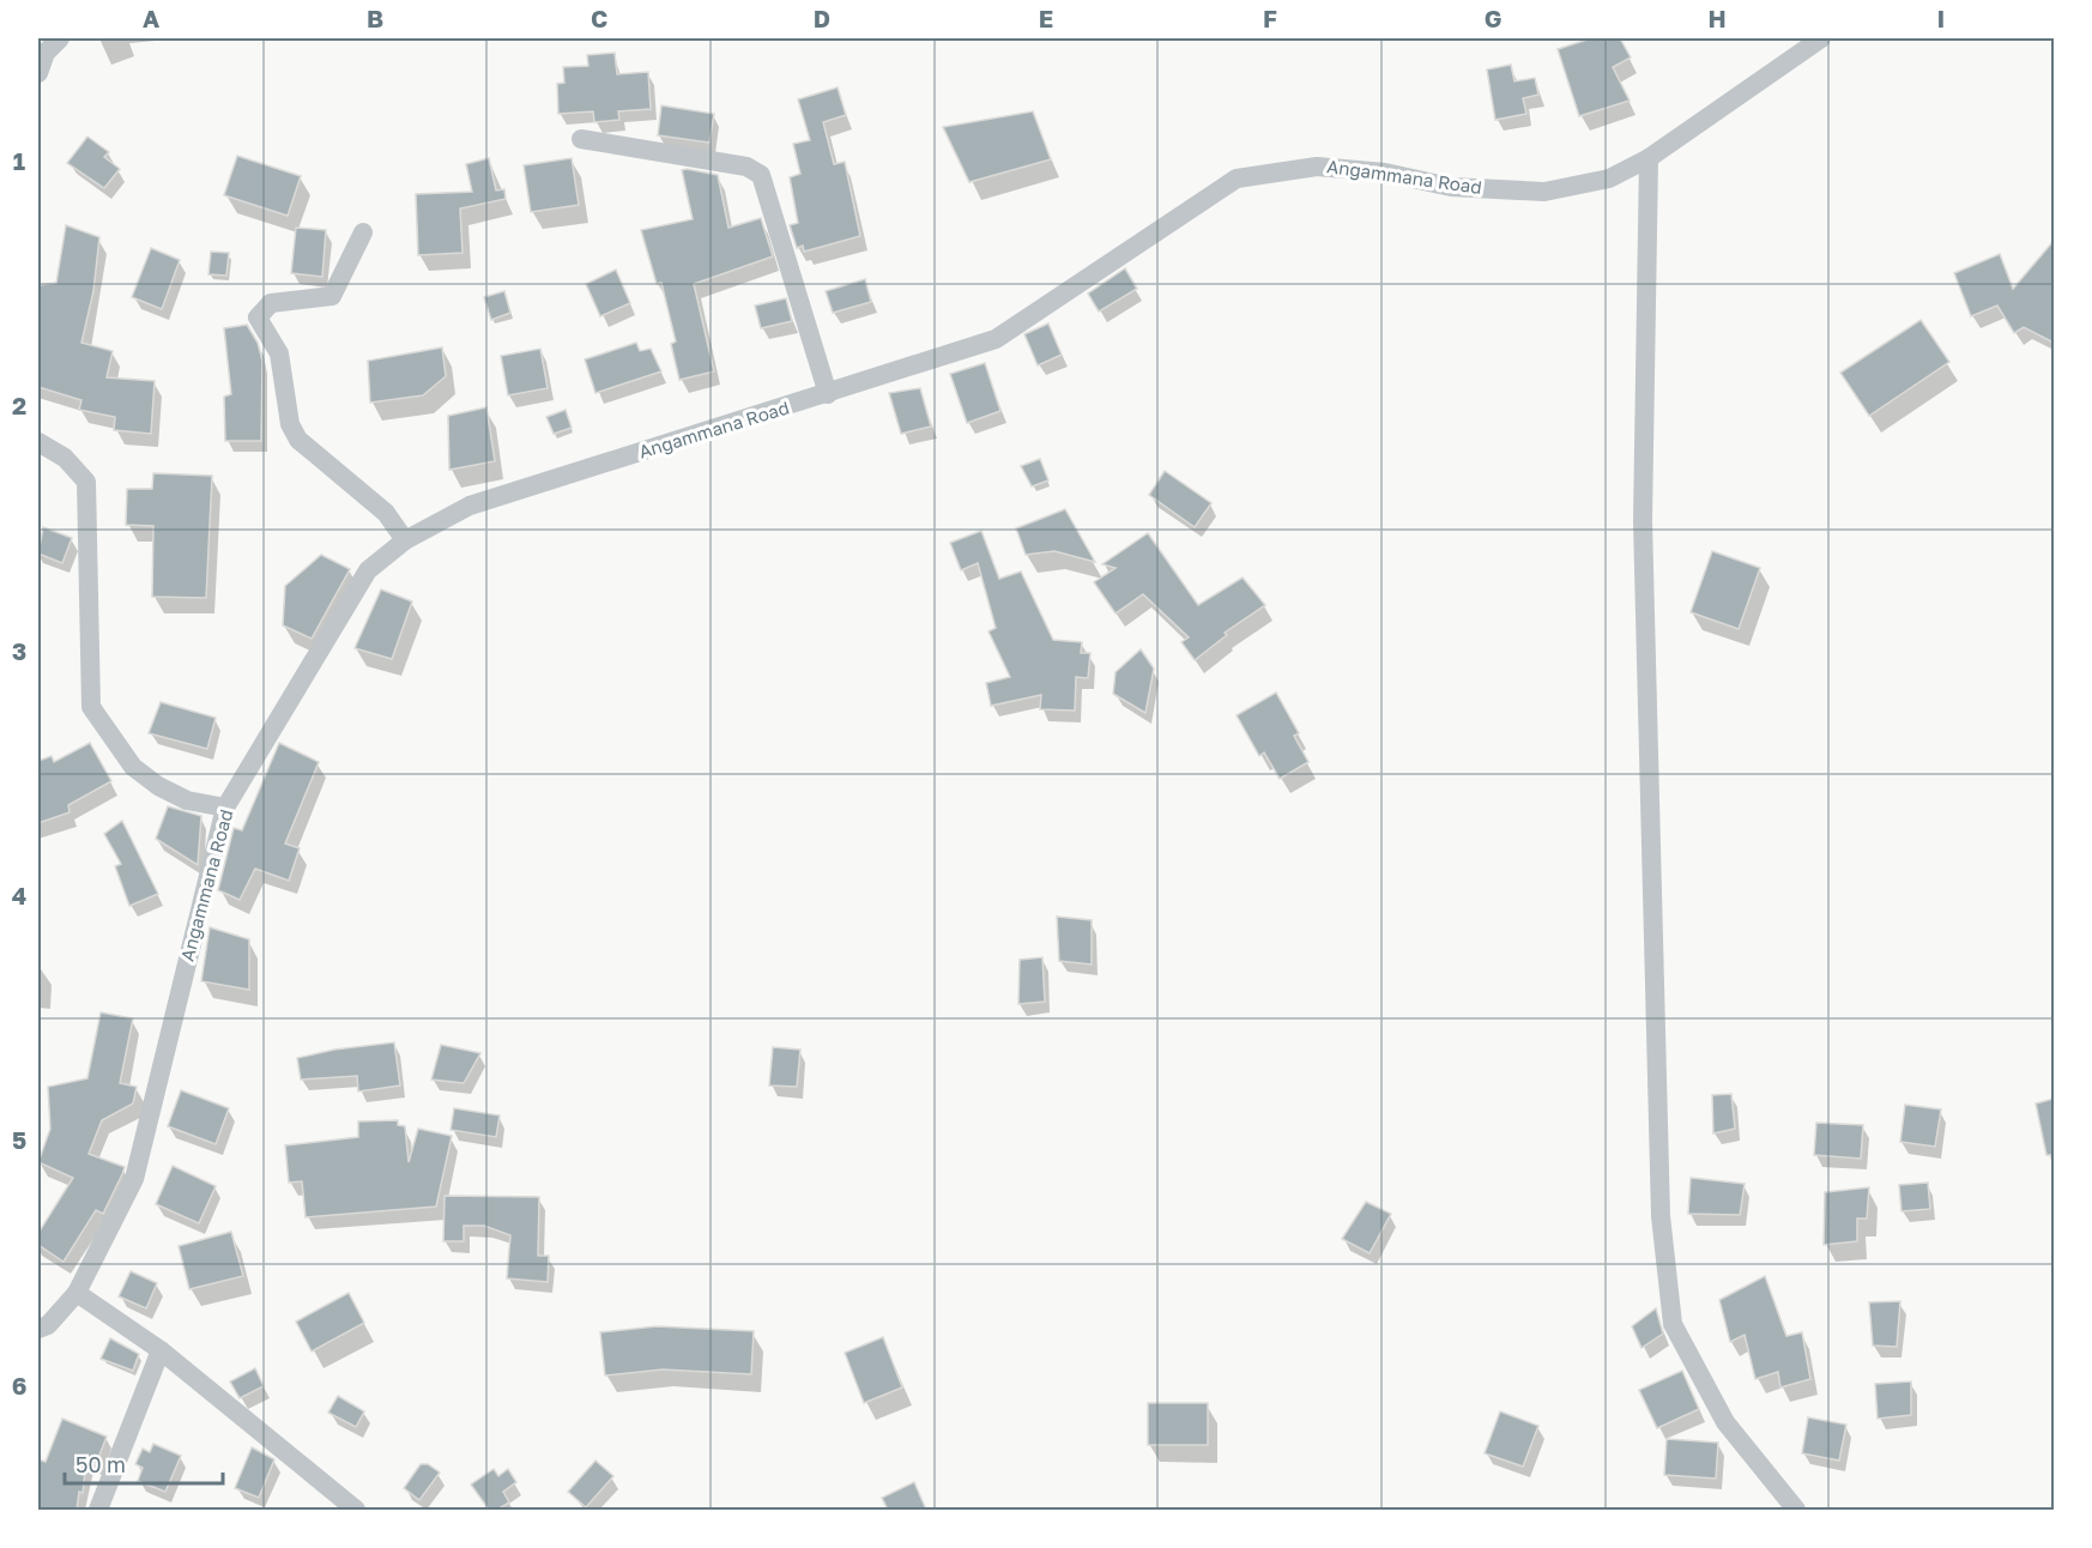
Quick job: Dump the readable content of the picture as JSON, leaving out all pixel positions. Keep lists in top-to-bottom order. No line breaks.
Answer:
{"streets":{"street":["Angammana Road"]},"scale_bar":"50 m","grid":{"columns":["A","B","C","D","E","F","G","H","I"],"rows":["1","2","3","4","5","6"]}}
